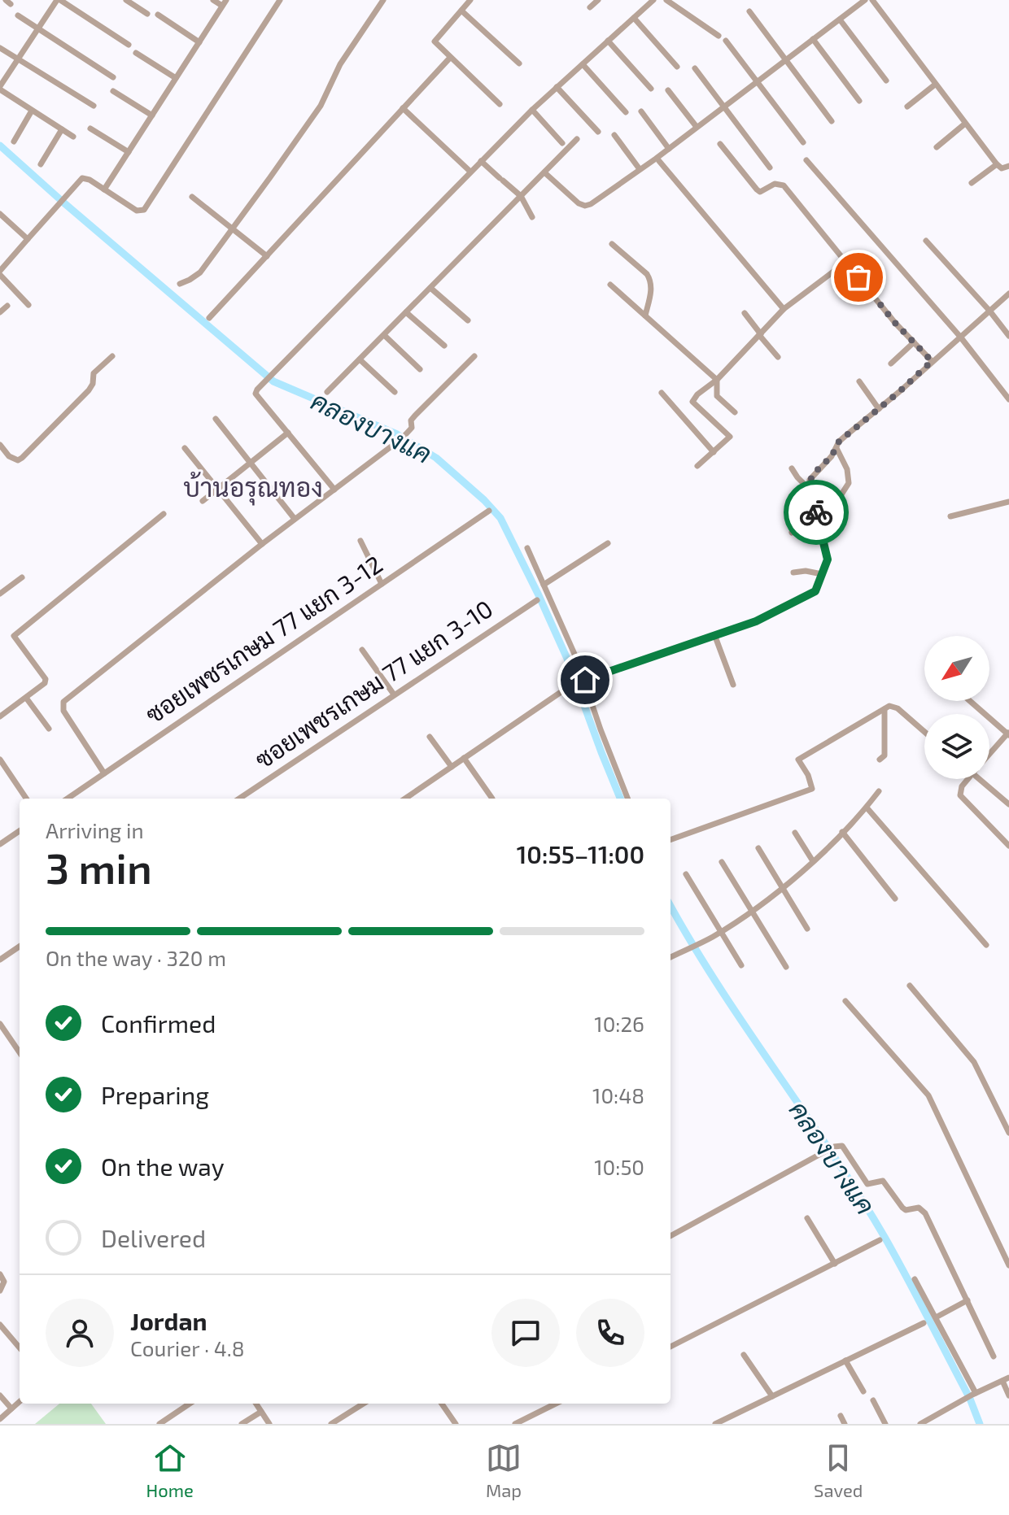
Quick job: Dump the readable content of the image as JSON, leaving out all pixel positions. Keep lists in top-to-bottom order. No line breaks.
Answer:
{"streets":{"street":["ซอยเพชรเกษม 77 แยก 3-12","ซอยเพชรเกษม 77 แยก 3-10"]},"districts":["บ้านอรุณทอง"],"water":["คลองบางแค"],"north":"bottom left","page":{"heading":["3 min","Arriving in","10:55–11:00"],"panel":["Jordan","Courier · 4.8"],"bar":"On the way · 320 m","list":[["Confirmed","10:26"],["Preparing","10:48"],["On the way","10:50"],"Delivered"],"tabs":["Home","Map","Saved"]}}
